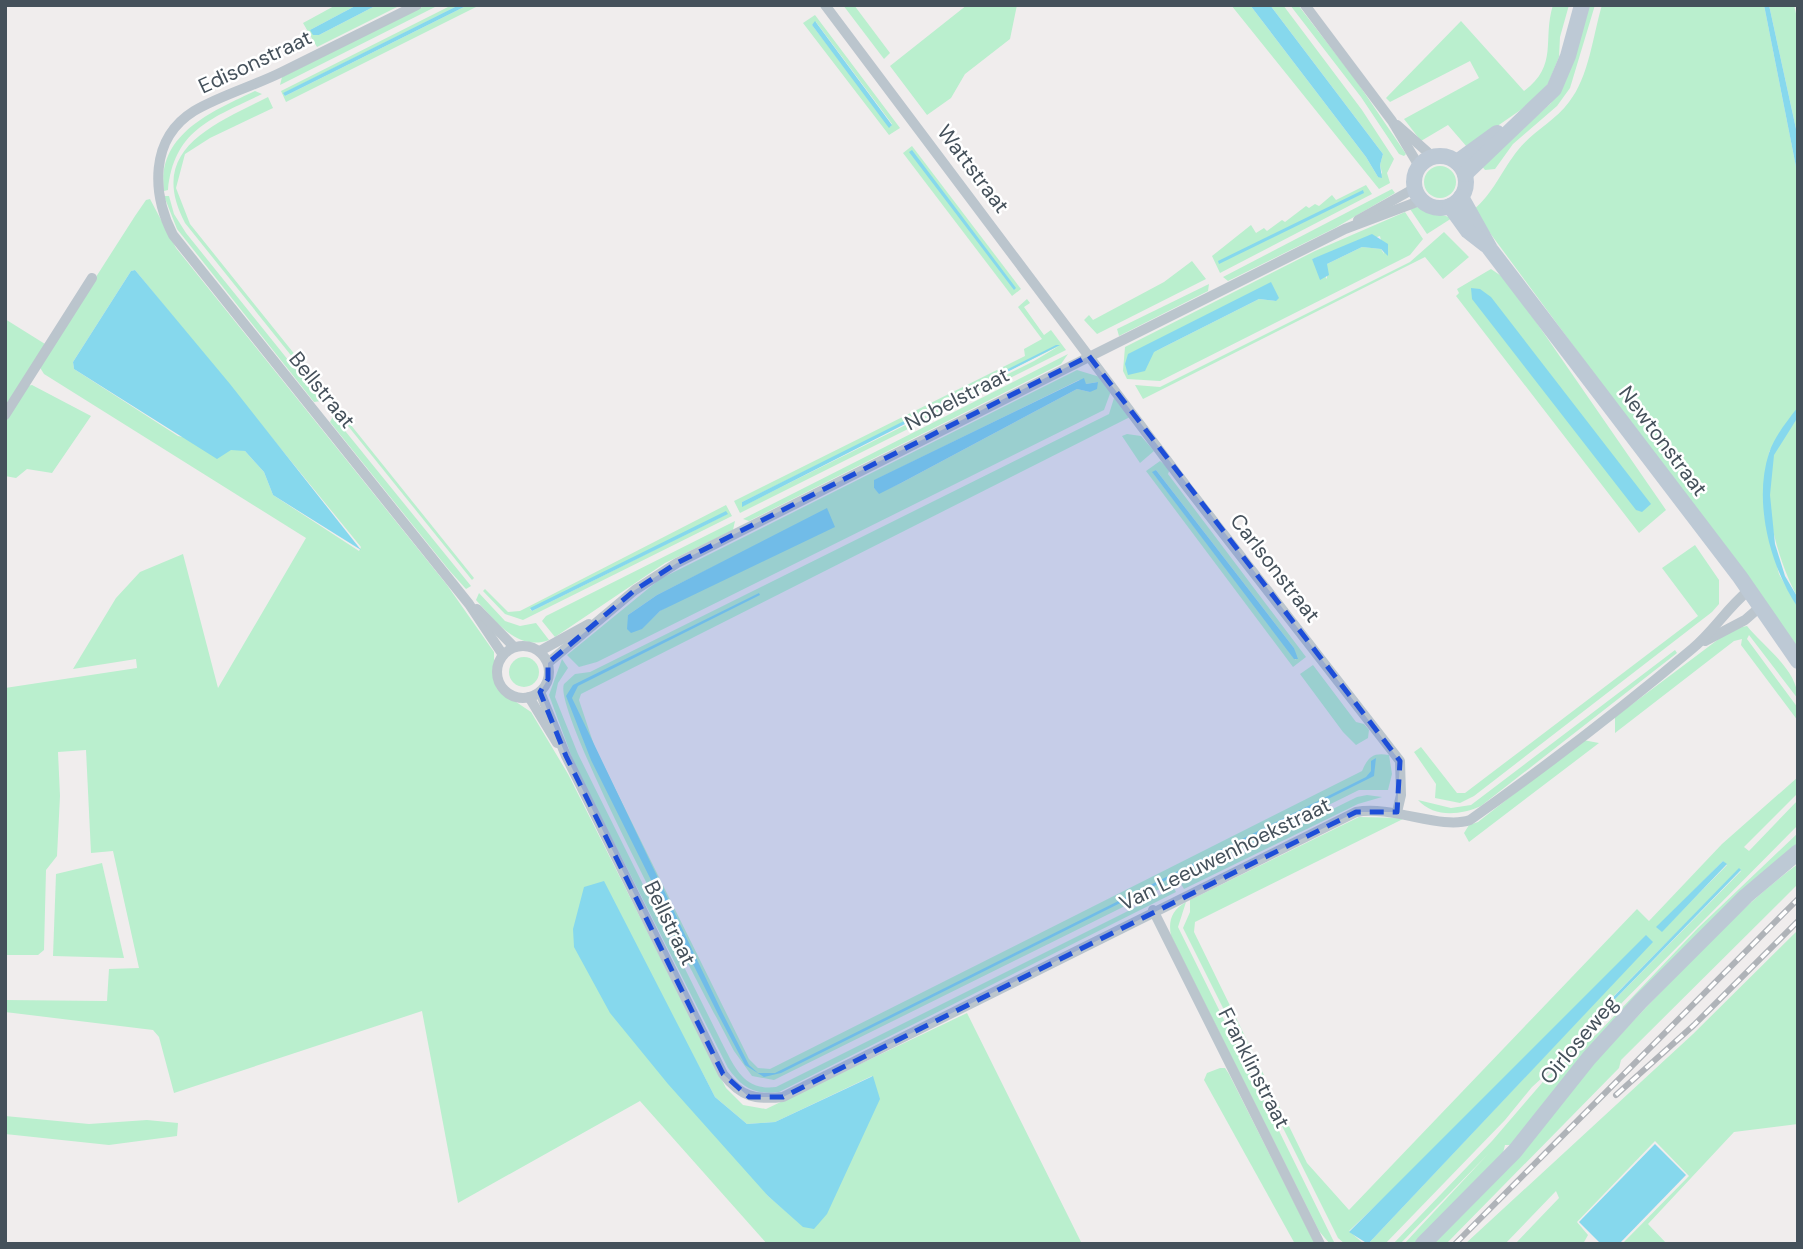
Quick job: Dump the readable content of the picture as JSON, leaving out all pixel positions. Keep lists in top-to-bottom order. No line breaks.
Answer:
{"streets":{"street":["Edisonstraat","Wattstraat","Bellstraat","Nobelstraat","Newtonstraat","Carlsonstraat","Van Leeuwenhoekstraat","Oirloseweg","Franklinstraat"]},"crossings":[["Edisonstraat","Bellstraat"],["Wattstraat","Nobelstraat"],["Wattstraat","Carlsonstraat"],["Bellstraat","Nobelstraat"],["Bellstraat","Van Leeuwenhoekstraat"],["Nobelstraat","Newtonstraat"],["Nobelstraat","Carlsonstraat"],["Newtonstraat","Van Leeuwenhoekstraat"],["Carlsonstraat","Van Leeuwenhoekstraat"],["Van Leeuwenhoekstraat","Franklinstraat"]]}
